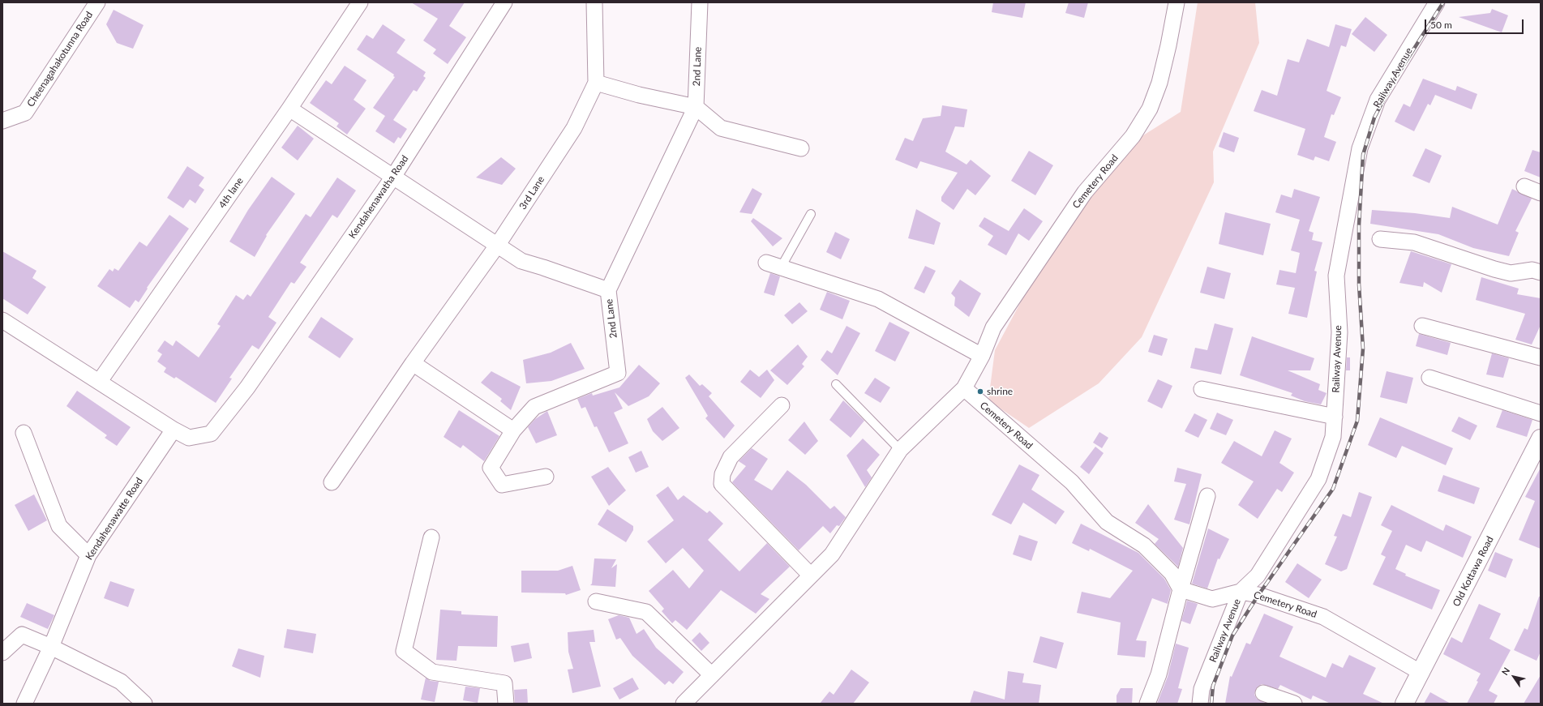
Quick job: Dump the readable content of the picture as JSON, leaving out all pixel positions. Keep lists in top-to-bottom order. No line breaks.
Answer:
{"streets":{"street":["Cheenagahakotunna Road","2nd Lane","Railway Avenue","Cemetery Road","4th lane","3rd Lane","Kendahenawatha Road","Kendahenawatte Road","Old Kottawa Road"]},"crossings":[["Railway Avenue","Cemetery Road"],["Cemetery Road","Old Kottawa Road"],["Kendahenawatha Road","Kendahenawatte Road"]],"places":["shrine"],"scale_bar":"50 m","north":"top left"}
